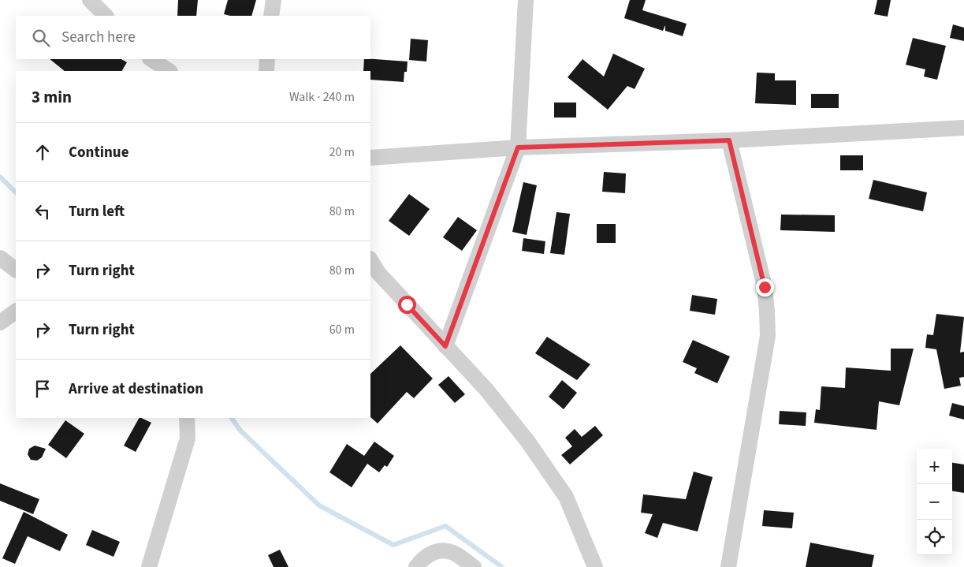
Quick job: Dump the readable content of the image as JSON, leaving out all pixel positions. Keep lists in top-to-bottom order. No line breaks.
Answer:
{"page":{"search":"Search here","heading":["3 min","Walk · 240 m"],"list":[["Continue","20 m"],["Turn left","80 m"],["Turn right","80 m"],["Turn right","60 m"],"Arrive at destination"],"map_buttons":["+","−"]}}
